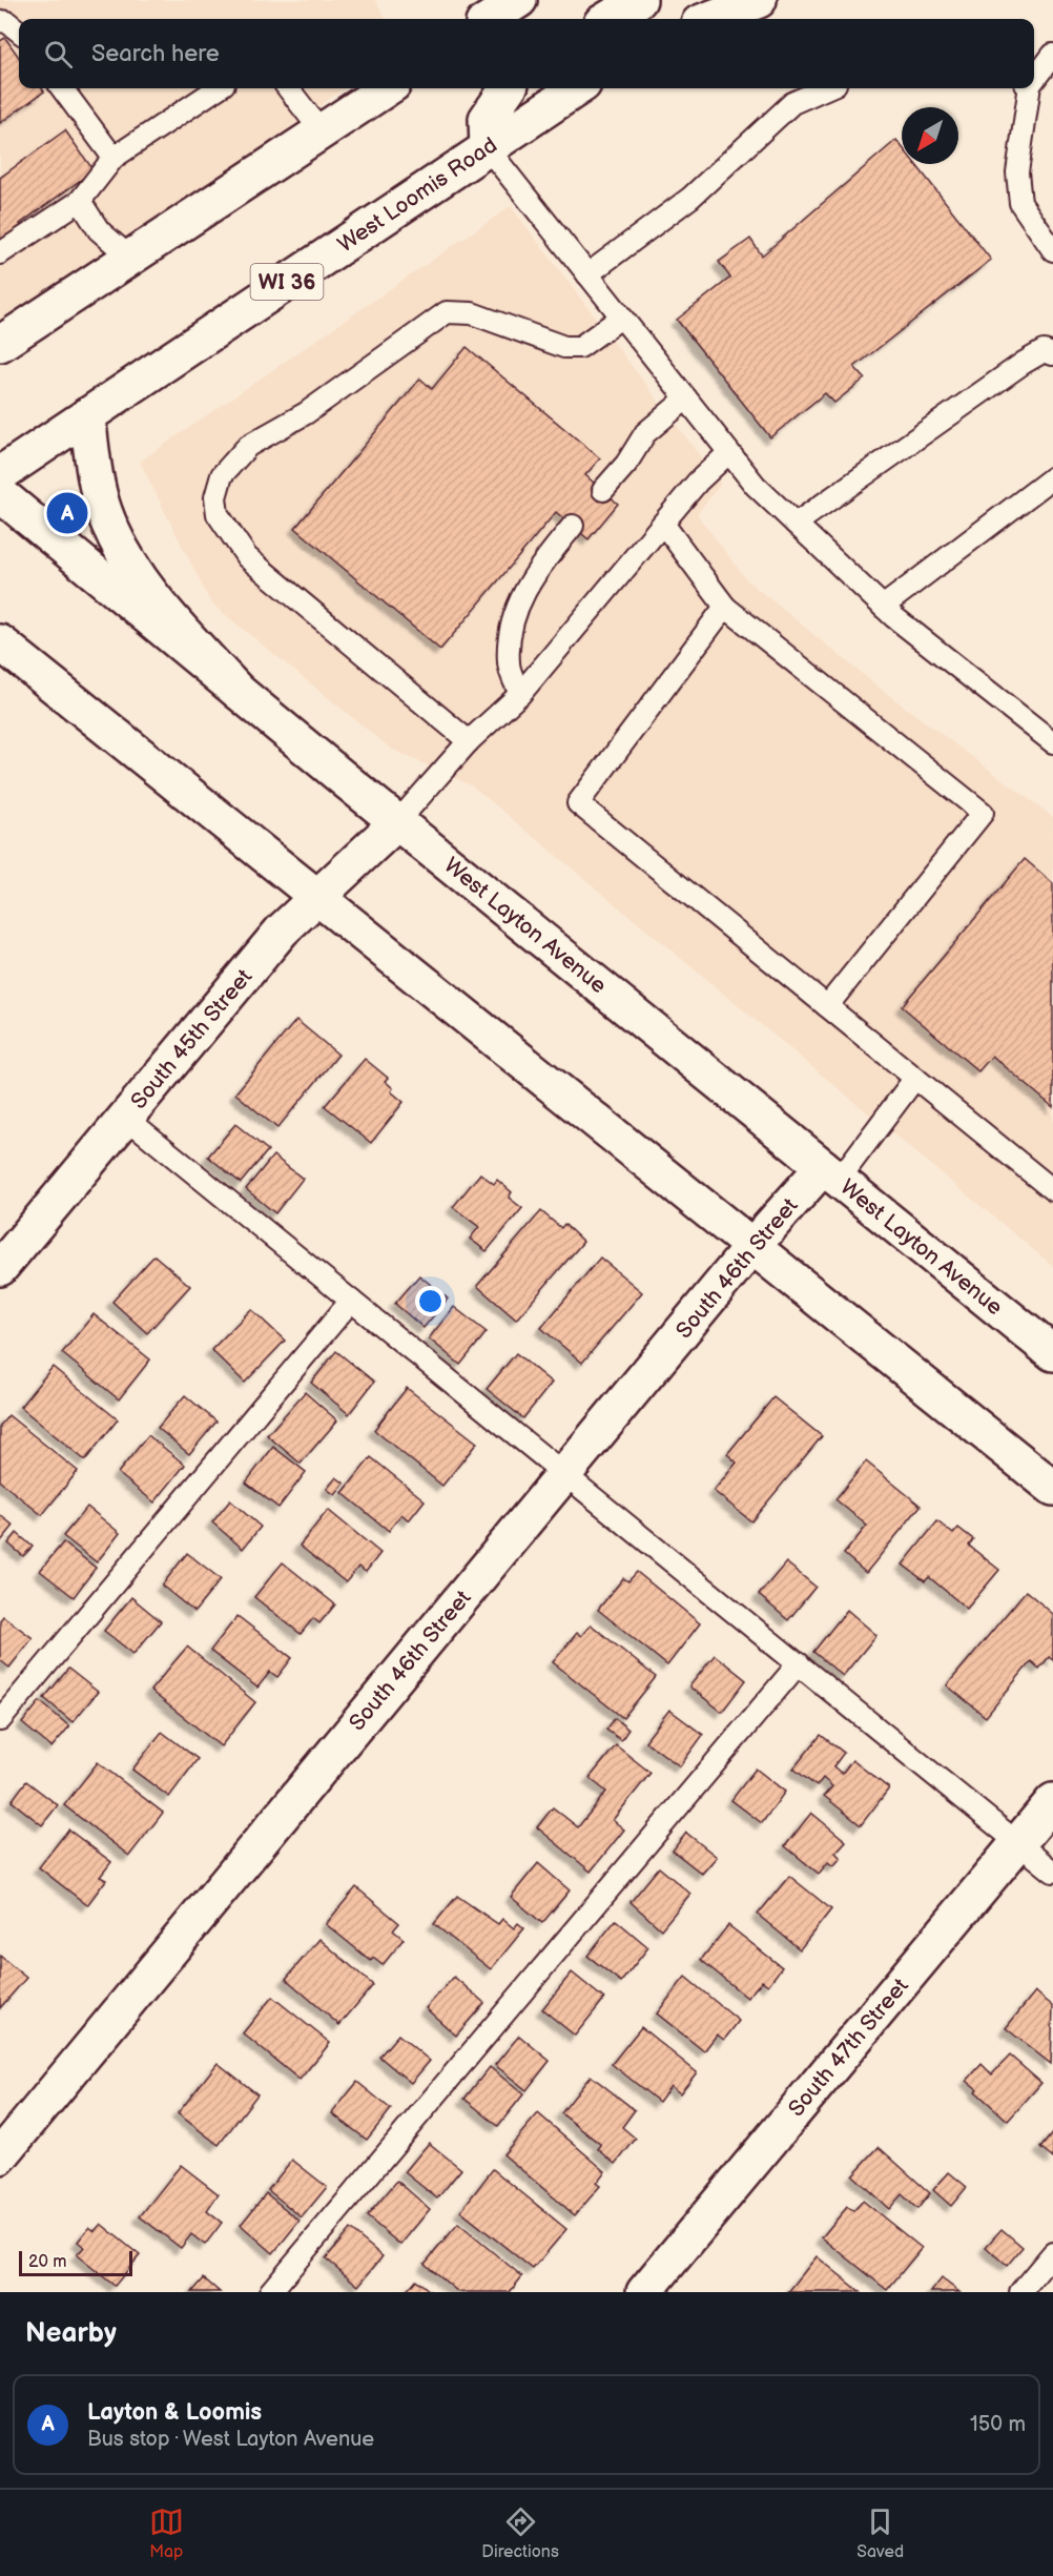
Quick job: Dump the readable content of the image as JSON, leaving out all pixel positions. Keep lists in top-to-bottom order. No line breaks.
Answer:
{"streets":{"main road":["West Loomis Road","WI 36","West Layton Avenue","South 45th Street","South 46th Street","South 47th Street"]},"crossings":[["West Layton Avenue","South 45th Street"],["West Layton Avenue","South 46th Street"]],"scale_bar":"20 m","north":"bottom left","page":{"search":"Search here","pins":"A","scale":"20 m","heading":"Nearby","list":[{"mark":"A","name":"Layton & Loomis","note":"Bus stop · West Layton Avenue","value":"150 m"}],"nav":["Map","Directions","Saved"]}}
